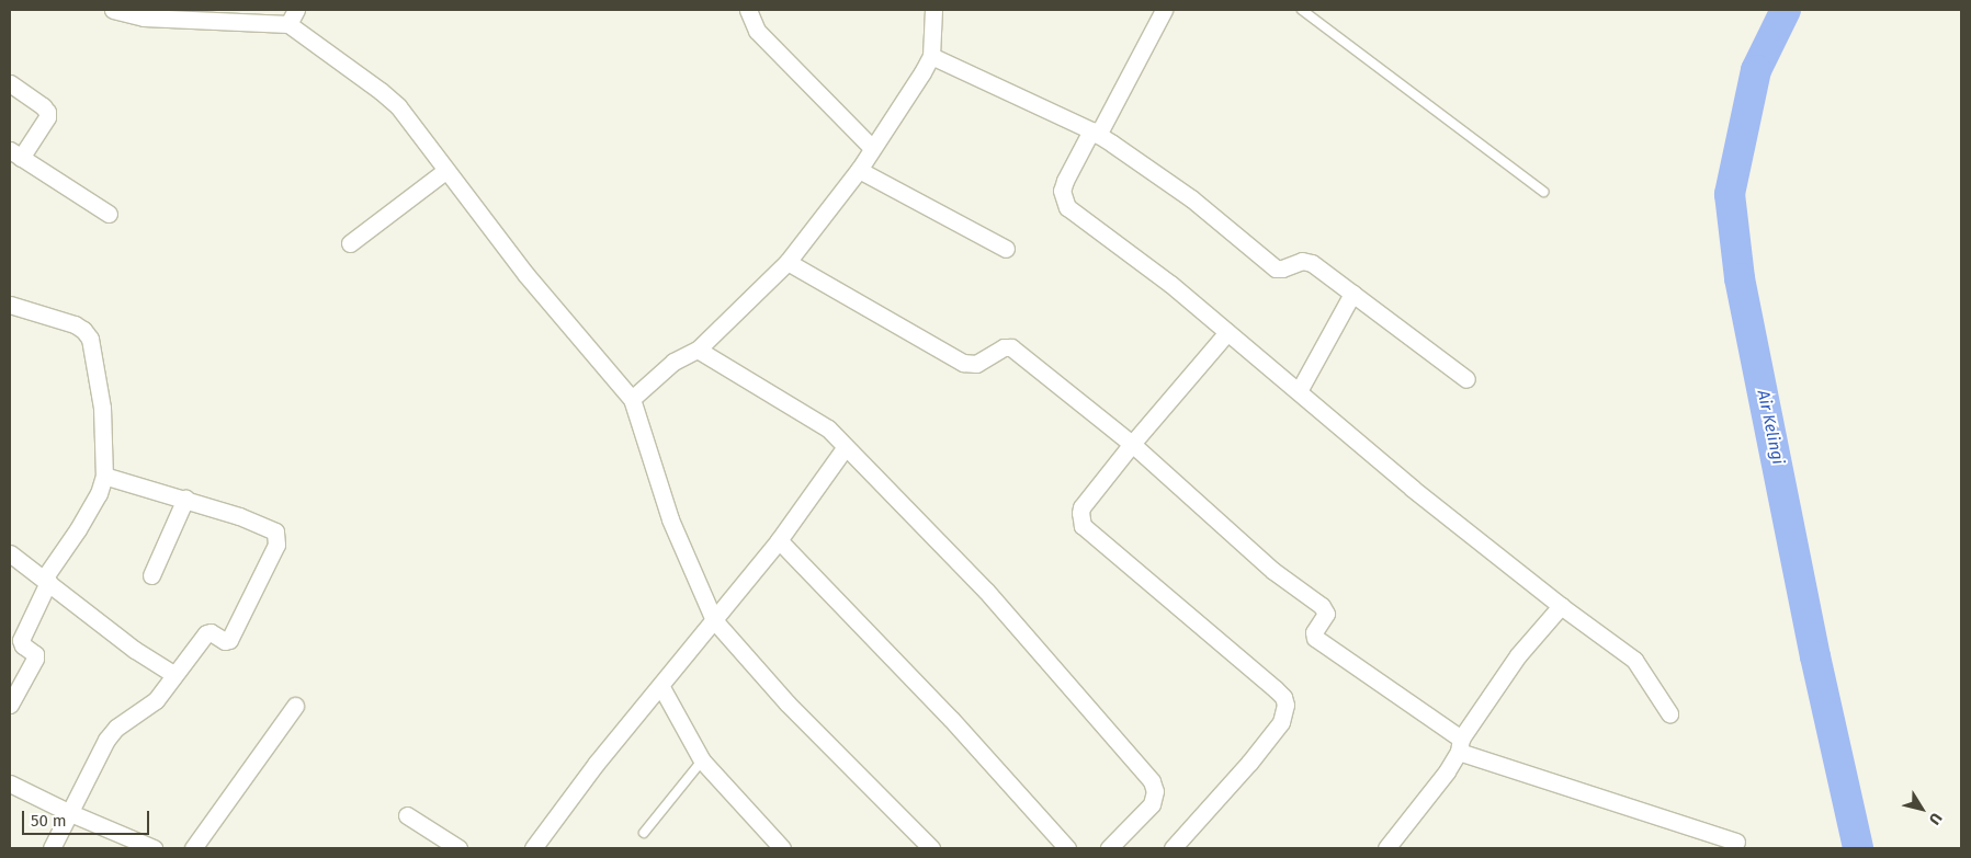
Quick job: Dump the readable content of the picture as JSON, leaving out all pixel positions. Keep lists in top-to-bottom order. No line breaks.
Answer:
{"water":["Air Kelingi"],"scale_bar":"50 m","north":"bottom right"}
